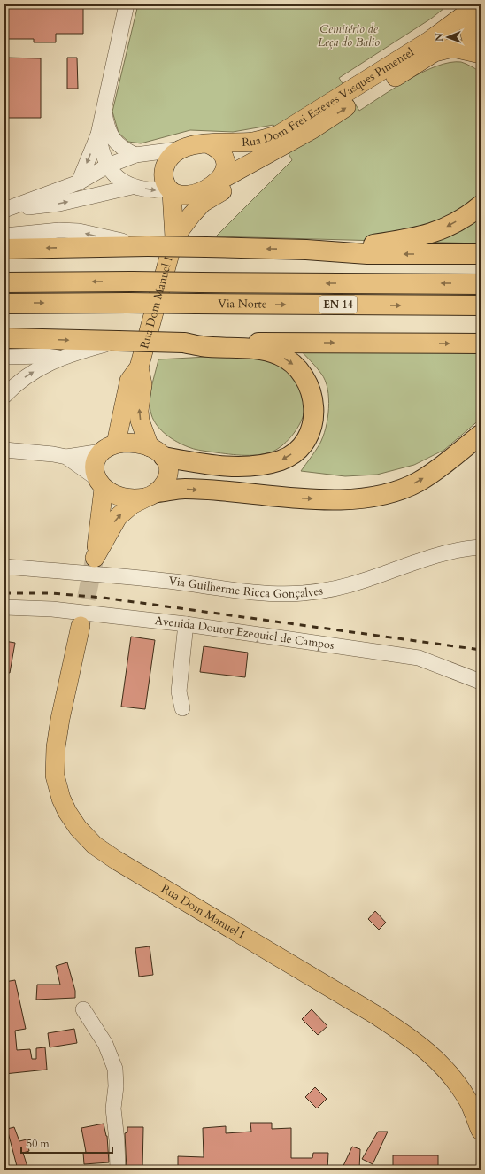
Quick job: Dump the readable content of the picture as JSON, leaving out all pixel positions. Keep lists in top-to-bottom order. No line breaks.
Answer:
{"streets":{"highway":["Via Norte","EN 14"],"main road":["Rua Dom Frei Esteves Vasques Pimentel","Rua Dom Manuel I"],"street":["Via Guilherme Ricca Gonçalves","Avenida Doutor Ezequiel de Campos"]},"crossings":[["Rua Dom Frei Esteves Vasques Pimentel","Rua Dom Manuel I"]],"parks":["Cemitério de Leça do Balio"],"scale_bar":"50 m","north":"left"}
